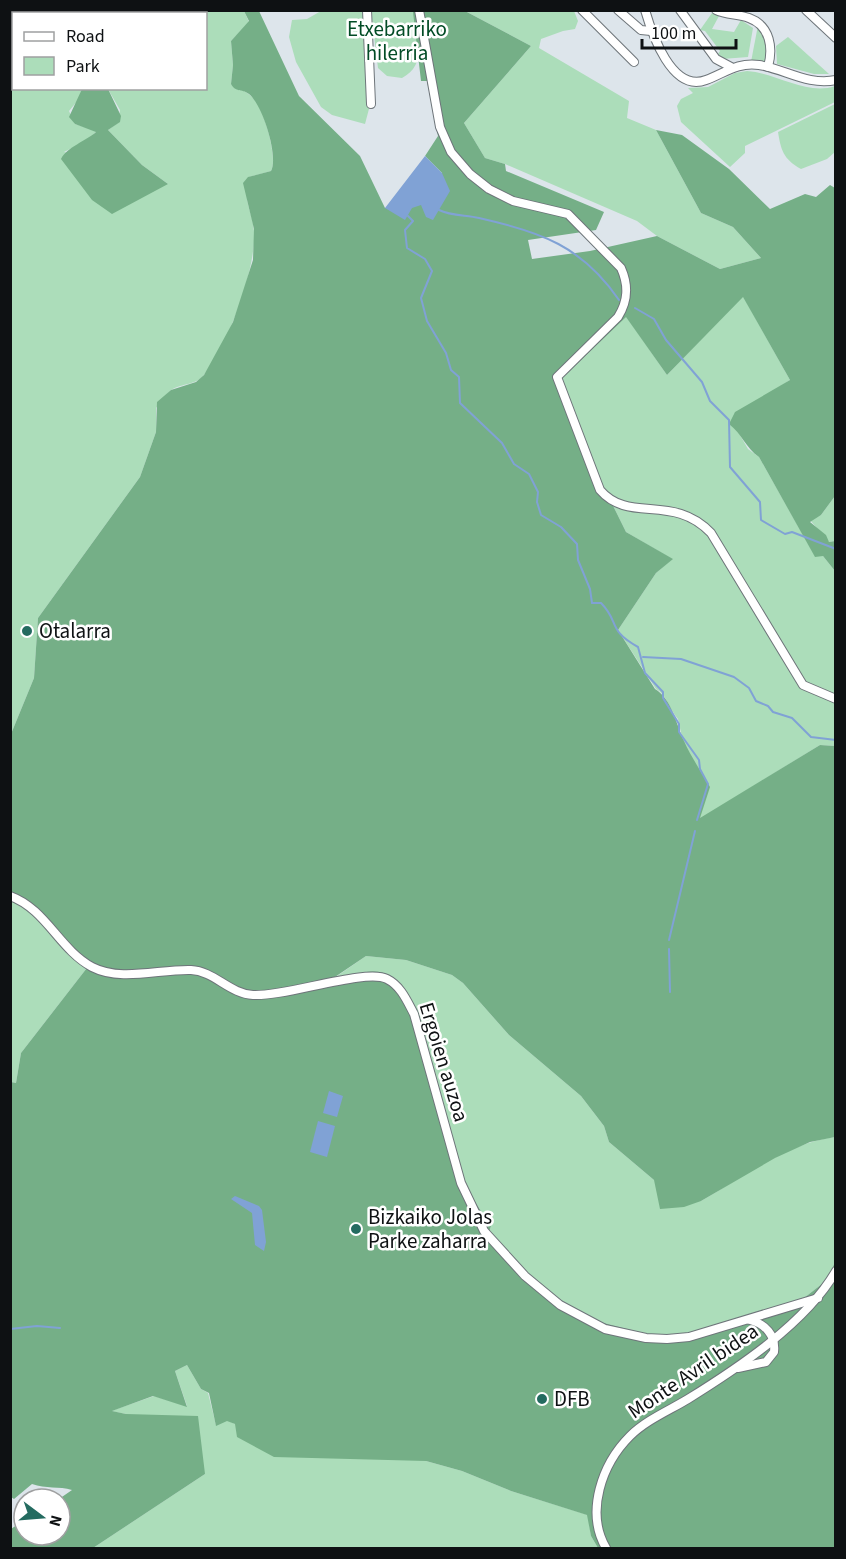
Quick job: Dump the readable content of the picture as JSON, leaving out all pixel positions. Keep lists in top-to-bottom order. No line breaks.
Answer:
{"streets":{"street":["Ergoien auzoa","Monte Avril bidea"]},"crossings":[["Ergoien auzoa","Monte Avril bidea"]],"parks":["Etxebarriko hilerria"],"places":["Otalarra","Bizkaiko Jolas Parke zaharra","DFB"],"legend":["Road","Park"],"scale_bar":"100 m","north":"right"}
